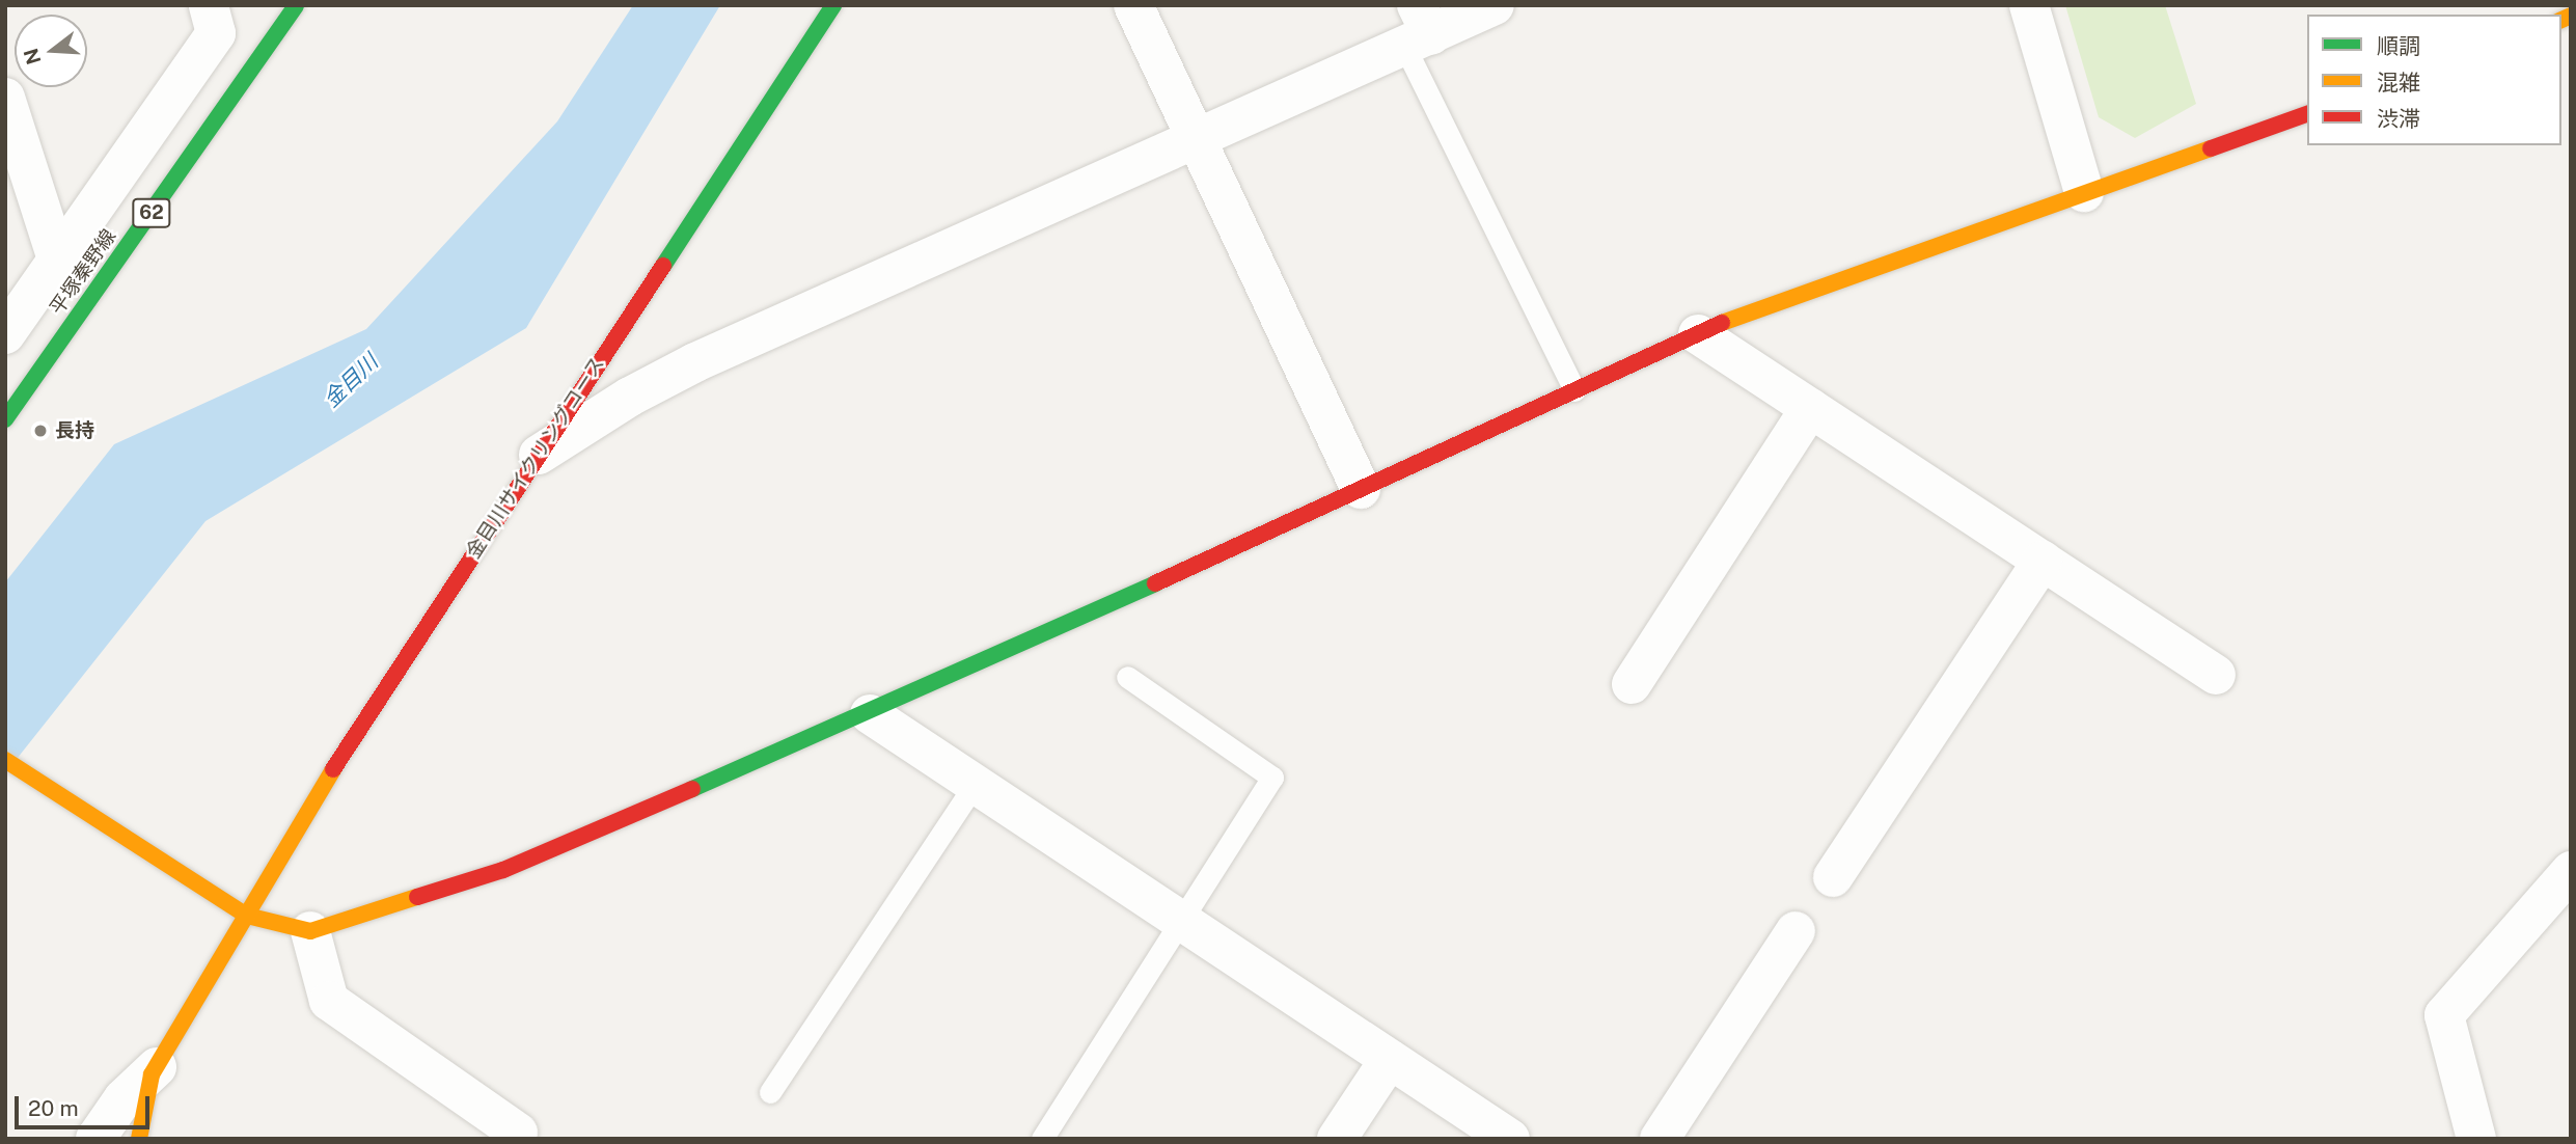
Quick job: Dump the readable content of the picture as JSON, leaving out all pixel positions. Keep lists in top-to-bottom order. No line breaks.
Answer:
{"streets":{"street":["62","平塚秦野線","金目川サイクリングコース"]},"water":["金目川"],"places":["長持"],"legend":["順調","混雑","渋滞"],"scale_bar":"20 m","north":"left"}
